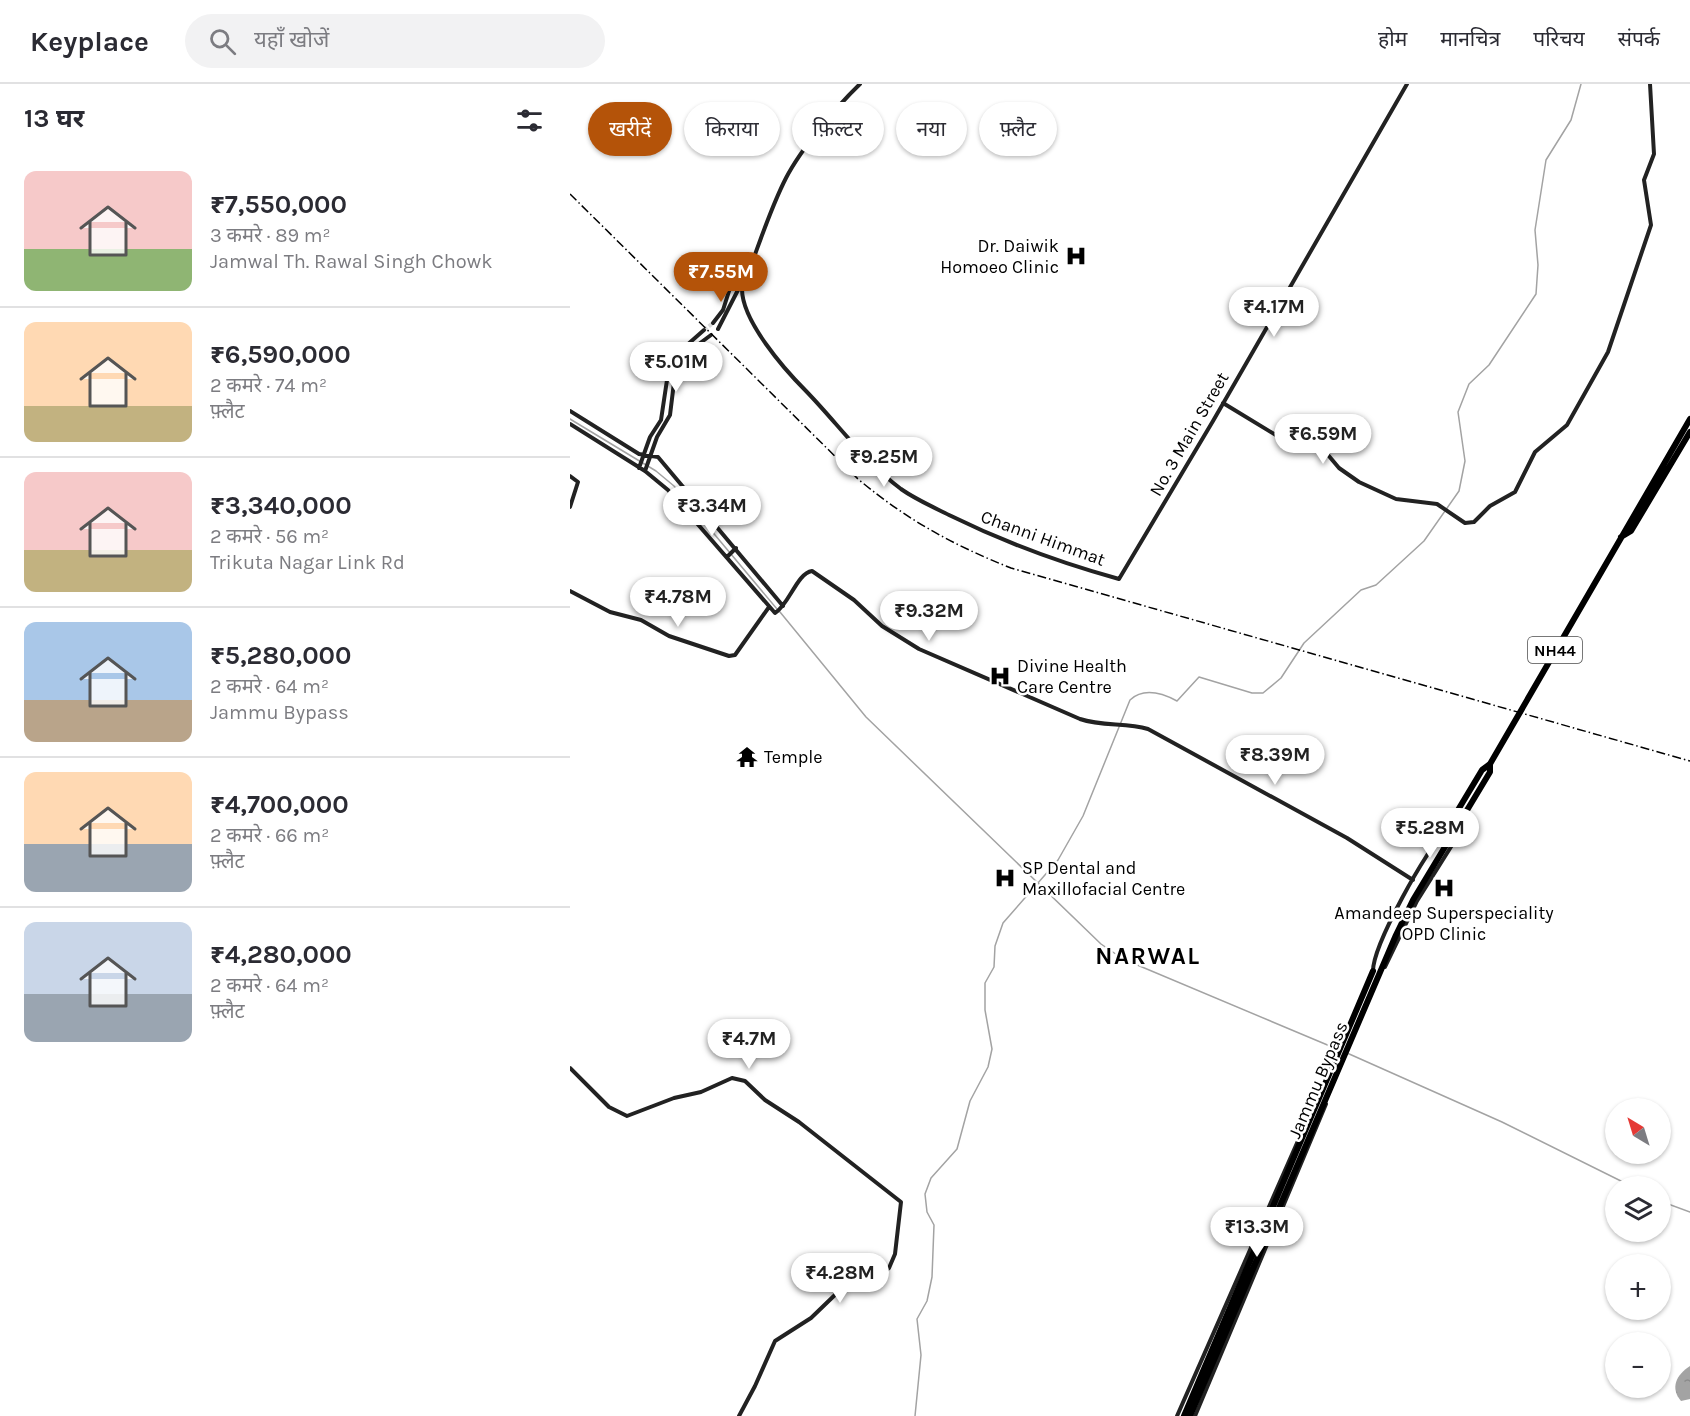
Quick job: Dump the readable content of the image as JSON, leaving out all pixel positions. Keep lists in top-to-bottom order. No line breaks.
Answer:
{"streets":{"highway":["NH44","Jammu Bypass"],"street":["No. 3 Main Street","Channi Himmat"]},"crossings":[["No. 3 Main Street","Channi Himmat"]],"districts":["NARWAL"],"places":{"hospital":["Dr. Daiwik Homoeo Clinic","Divine Health Care Centre","SP Dental and Maxillofacial Centre","Amandeep Superspeciality OPD Clinic"],"temple":["Temple"]},"north":"top left","page":{"header":"Keyplace","search":"यहाँ खोजें","nav":["होम","मानचित्र","परिचय","संपर्क"],"heading":"13 घर","chip":["खरीदें","किराया","फ़िल्टर","नया","फ़्लैट"],"list":[{"name":"₹7,550,000","note":"3 कमरे · 89 m² · Jamwal Th. Rawal Singh Chowk"},{"name":"₹6,590,000","note":"2 कमरे · 74 m² · फ़्लैट"},{"name":"₹3,340,000","note":"2 कमरे · 56 m² · Trikuta Nagar Link Rd"},{"name":"₹5,280,000","note":"2 कमरे · 64 m² · Jammu Bypass"},{"name":"₹4,700,000","note":"2 कमरे · 66 m² · फ़्लैट"},{"name":"₹4,280,000","note":"2 कमरे · 64 m² · फ़्लैट"}],"price":["₹7.55M","₹4.17M","₹5.01M","₹6.59M","₹9.25M","₹3.34M","₹4.78M","₹9.32M","₹8.39M","₹5.28M","₹4.7M","₹13.3M","₹4.28M"],"map_buttons":["+","−"]}}
